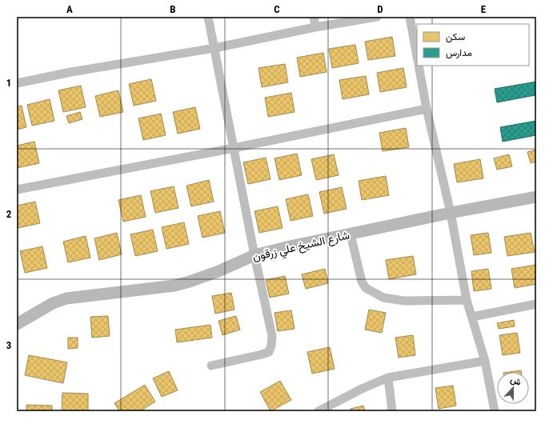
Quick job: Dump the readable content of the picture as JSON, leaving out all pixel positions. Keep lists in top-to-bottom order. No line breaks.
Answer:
{"streets":{"main road":["شارع الشيخ علي زرقون"]},"legend":["سكن","مدارس"],"north":"top","grid":{"columns":["A","B","C","D","E"],"rows":["1","2","3"]}}
